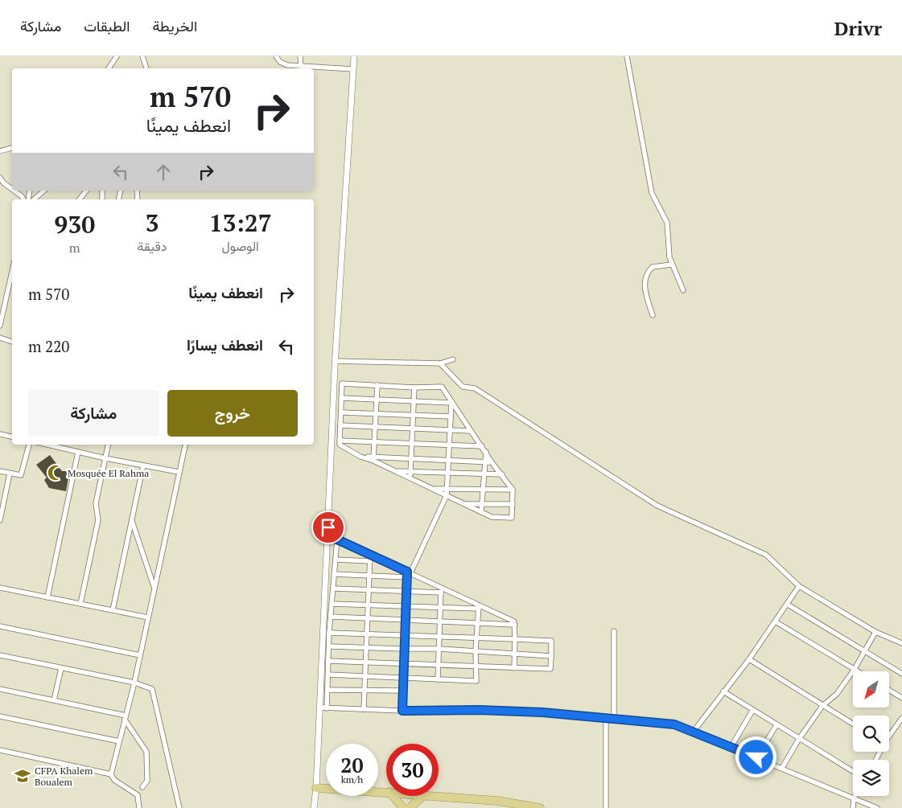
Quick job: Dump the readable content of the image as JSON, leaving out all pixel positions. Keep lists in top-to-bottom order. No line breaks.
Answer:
{"places":{"mosque":["Mosquée El Rahma"],"school or university":["CFPA Khalem Boualem"]},"north":"bottom left","page":{"header":"Drivr","nav":["الخريطة","الطبقات","مشاركة"],"turn":["570 m","انعطف يمينًا"],"eta":["13:27","الوصول","3","دقيقة","930","m"],"list":[{"name":"انعطف يمينًا","value":"570 m"},{"name":"انعطف يسارًا","value":"220 m"}],"buttons":["خروج","مشاركة"],"speed":"20 km/h","limit":"30"}}
